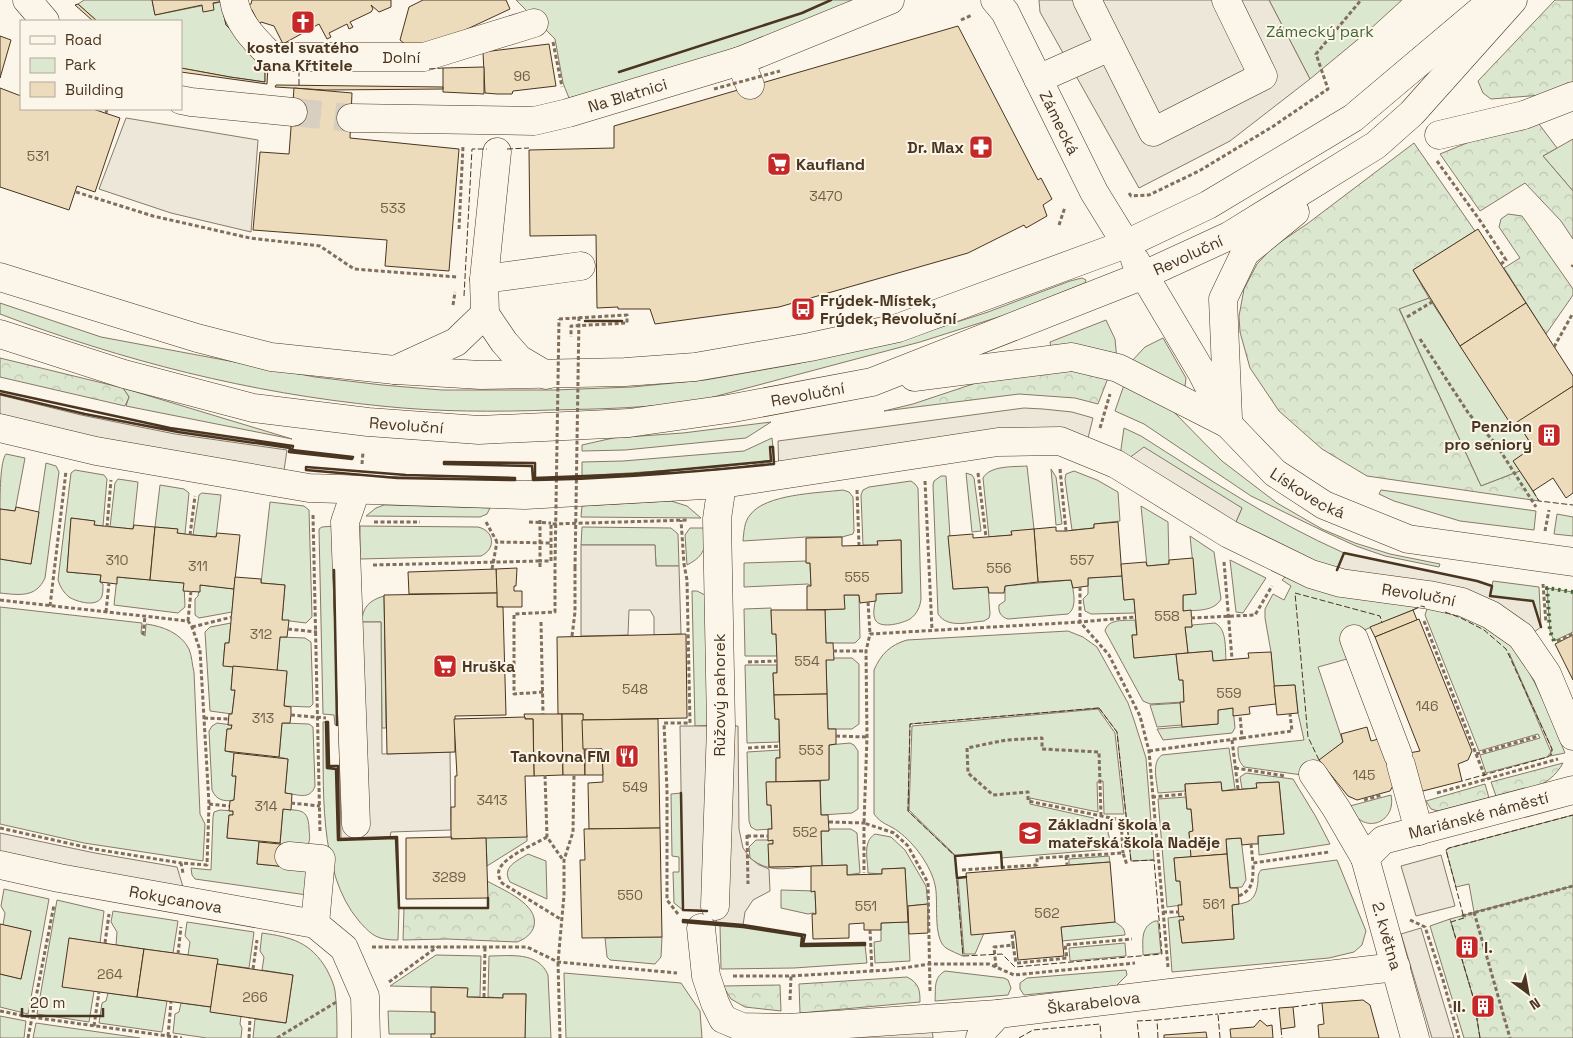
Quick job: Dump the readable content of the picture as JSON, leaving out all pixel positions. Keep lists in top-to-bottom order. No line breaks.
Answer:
{"streets":{"street":["Dolní","Na Blatnici","Zámecká","Revoluční","Lískovecká","Růžový pahorek","Mariánské náměstí","Rokycanova","2. května","Škarabelova"]},"crossings":[["Zámecká","Revoluční"],["Zámecká","Lískovecká"],["Revoluční","Lískovecká"],["Revoluční","Růžový pahorek"],["Růžový pahorek","Škarabelova"],["Mariánské náměstí","2. května"],["2. května","Škarabelova"]],"parks":["Zámecký park"],"places":{"church":["kostel svatého Jana Křtitele"],"pharmacy":["Dr. Max"],"supermarket":["Kaufland","Hruška"],"bus stop":["Frýdek-Místek, Frýdek, Revoluční"],"building":["Penzion pro seniory","I.","II."],"restaurant":["Tankovna FM"],"school or university":["Základní škola a mateřská škola Naděje"]},"house_numbers":["96","531","3470","533","310","557","311","556","555","558","312","554","548","559","146","313","553","145","549","3413","314","552","3289","550","561","551","562","264","266"],"legend":["Road","Park","Building"],"scale_bar":"20 m","north":"bottom right"}
